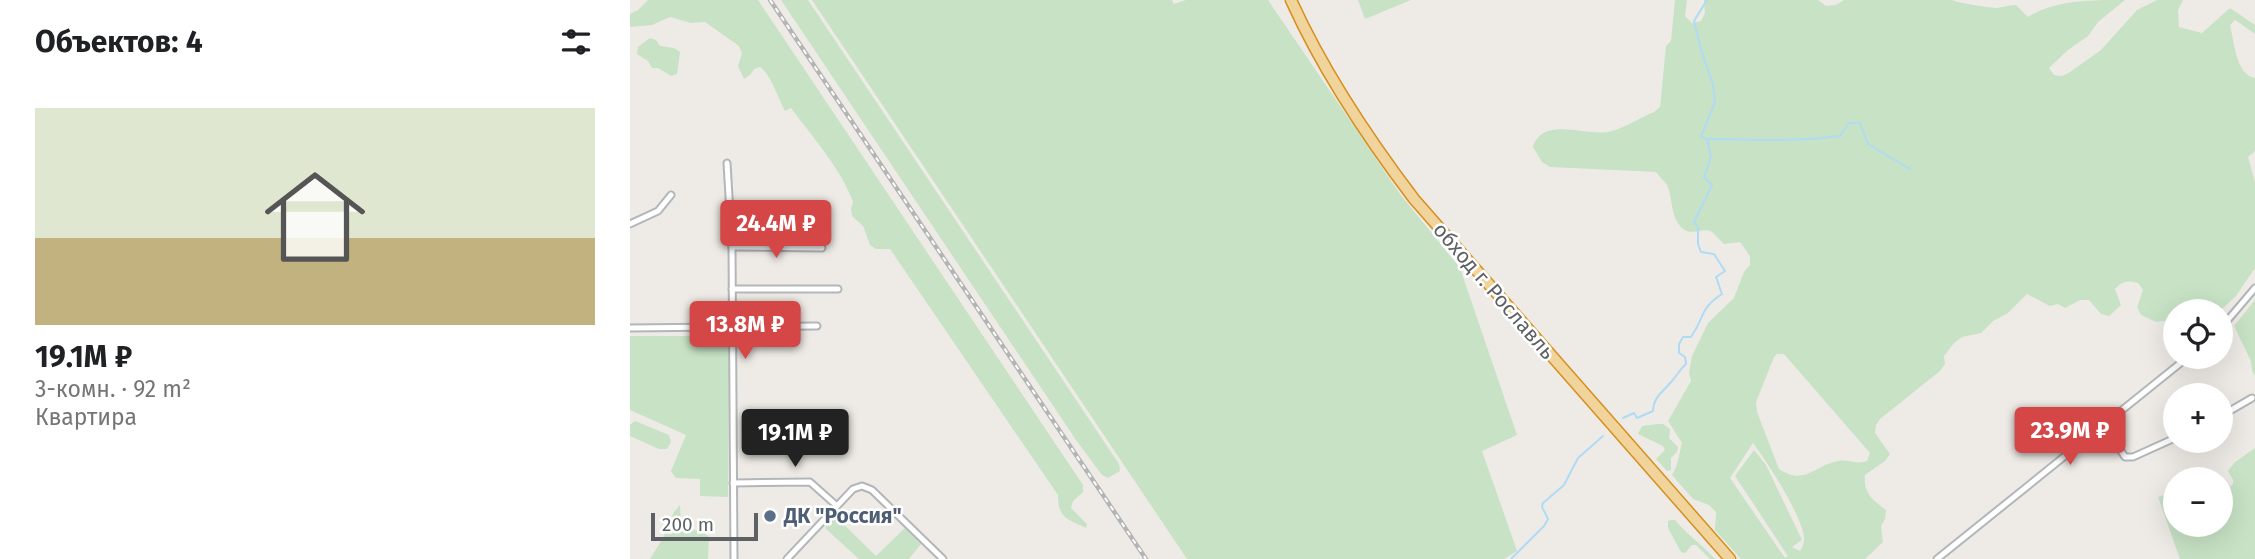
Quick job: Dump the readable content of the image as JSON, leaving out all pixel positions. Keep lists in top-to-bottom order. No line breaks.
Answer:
{"streets":{"highway":["обход г. Рославль"]},"places":["ДК \"Россия\""],"scale_bar":"200 m","page":{"heading":"Объектов: 4","list":[{"name":"19.1M ₽","note":"3-комн. · 92 m² · Квартира"}],"price":["24.4M ₽","13.8M ₽","23.9M ₽","19.1M ₽"],"map_buttons":["+","−"],"scale":"200 m"}}
